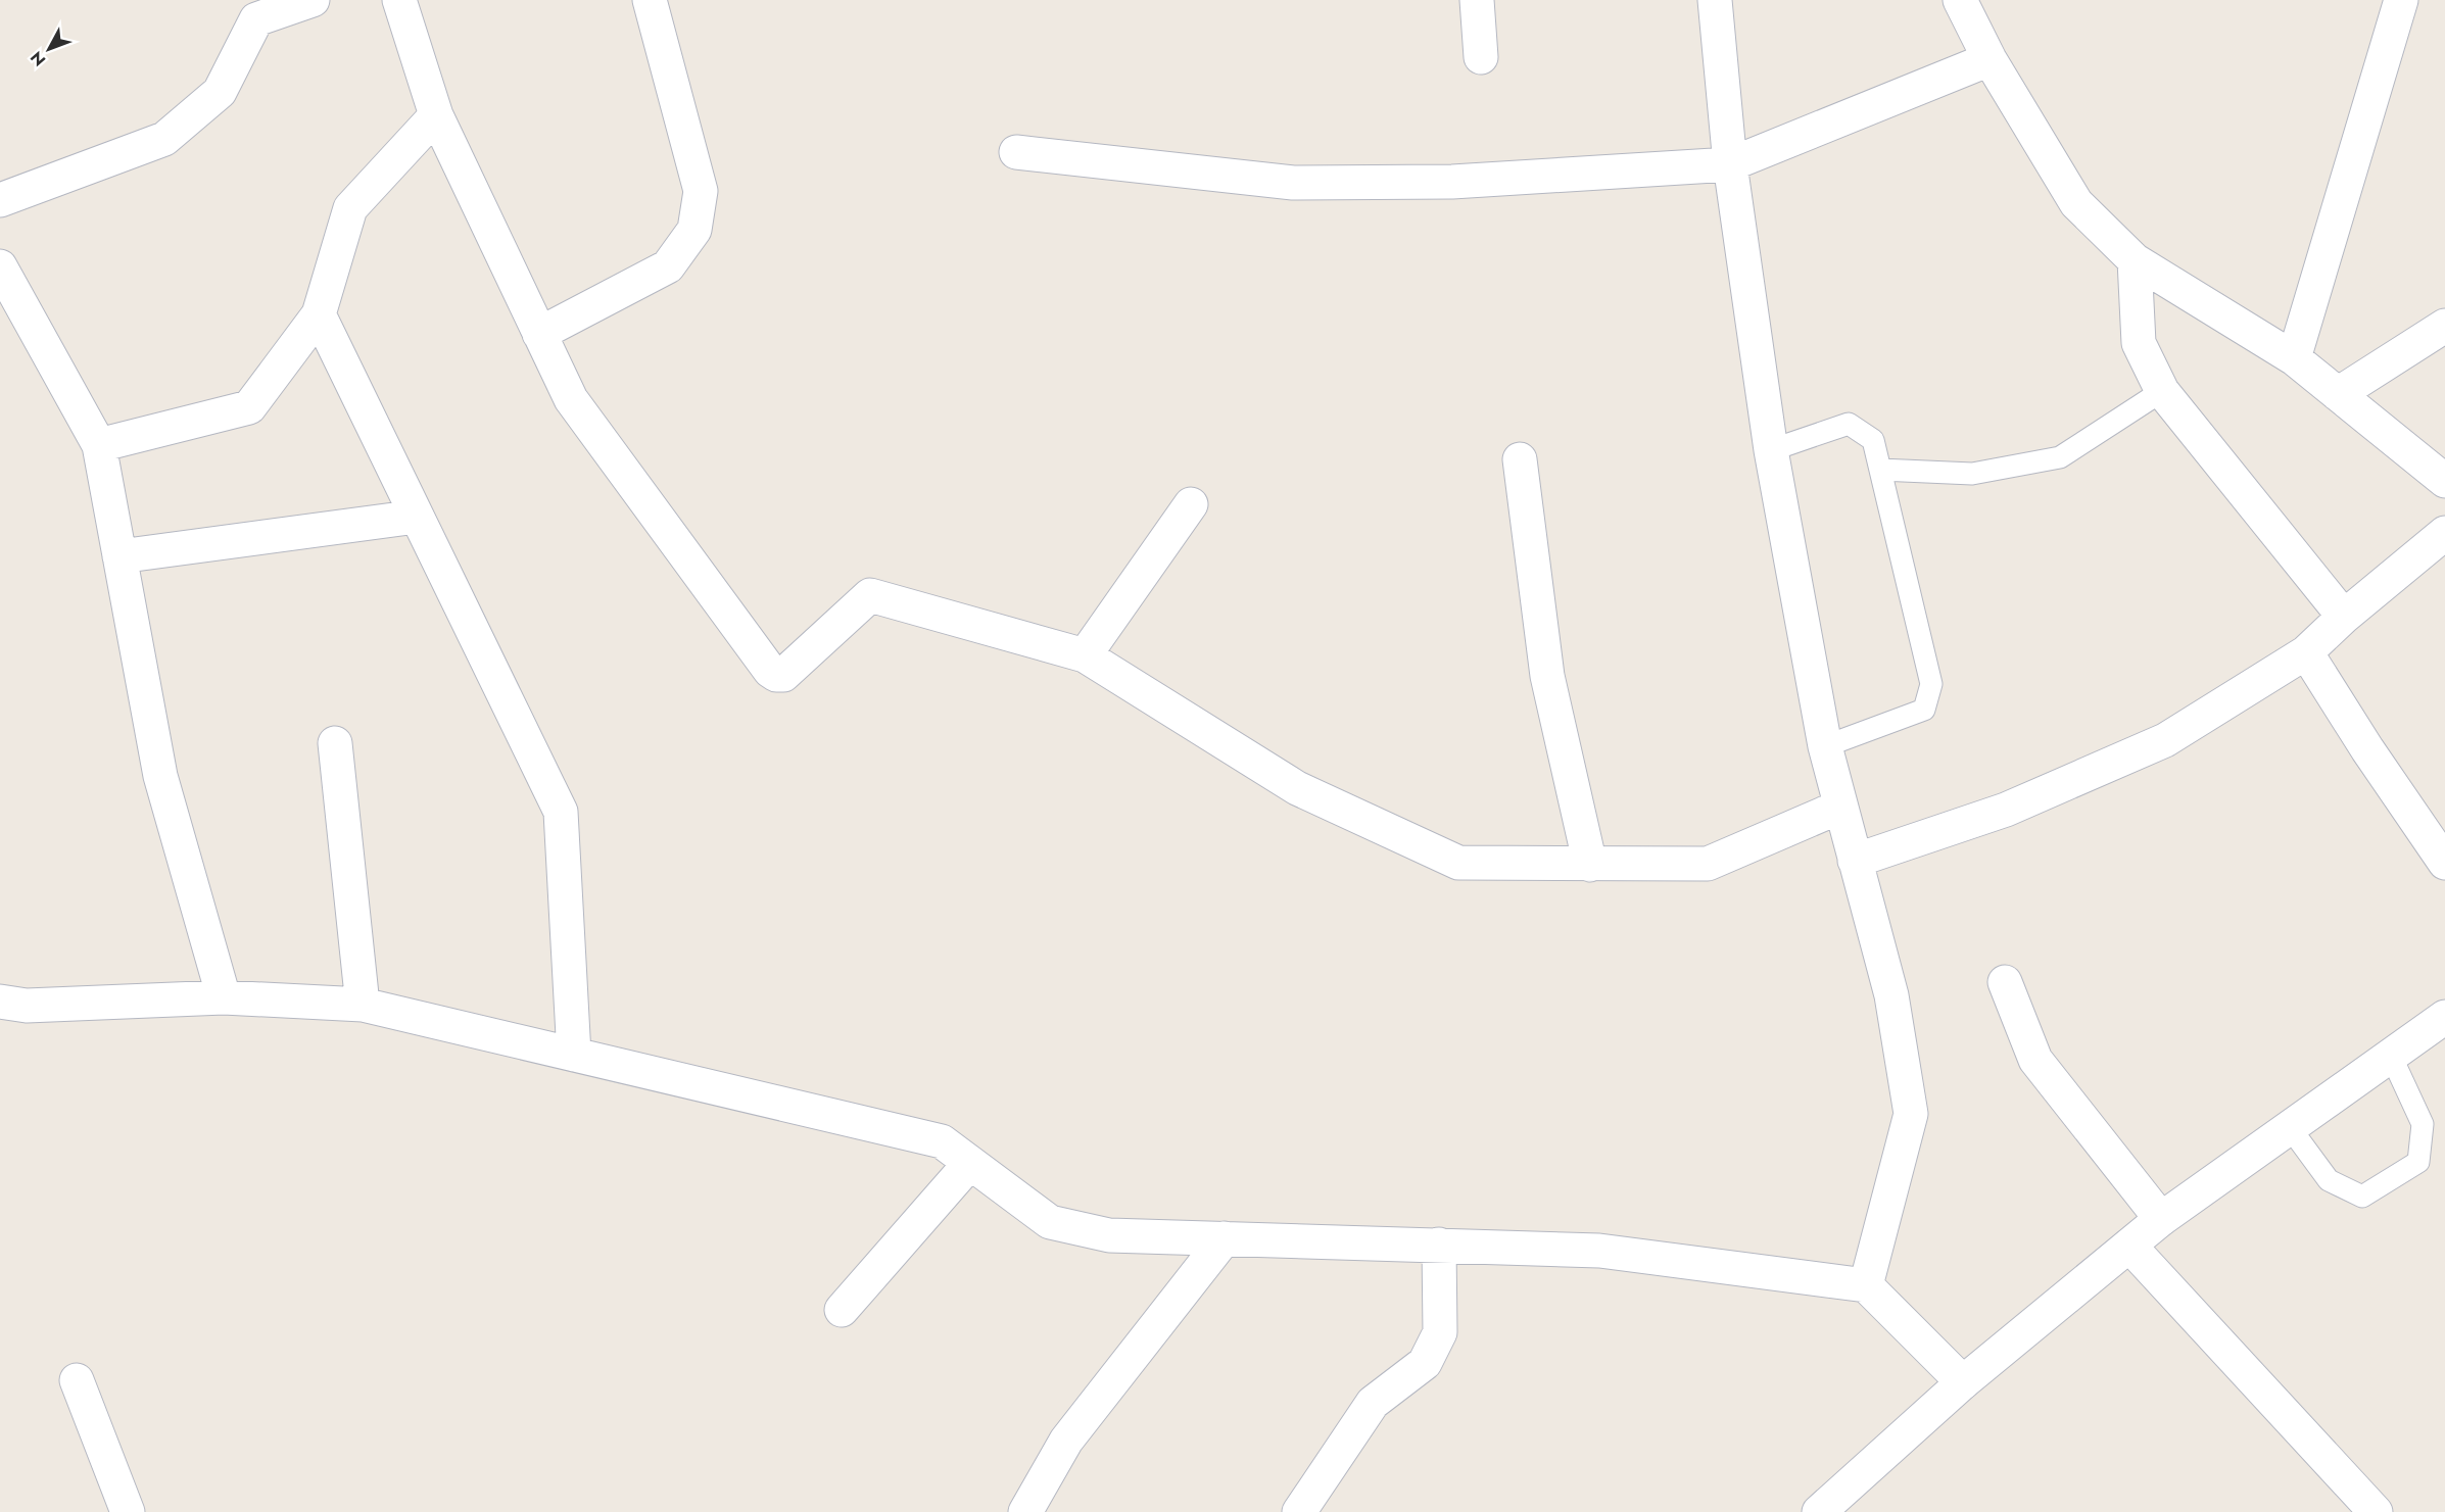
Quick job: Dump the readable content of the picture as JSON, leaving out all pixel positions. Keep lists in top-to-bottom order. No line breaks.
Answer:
{"north":"bottom left"}
